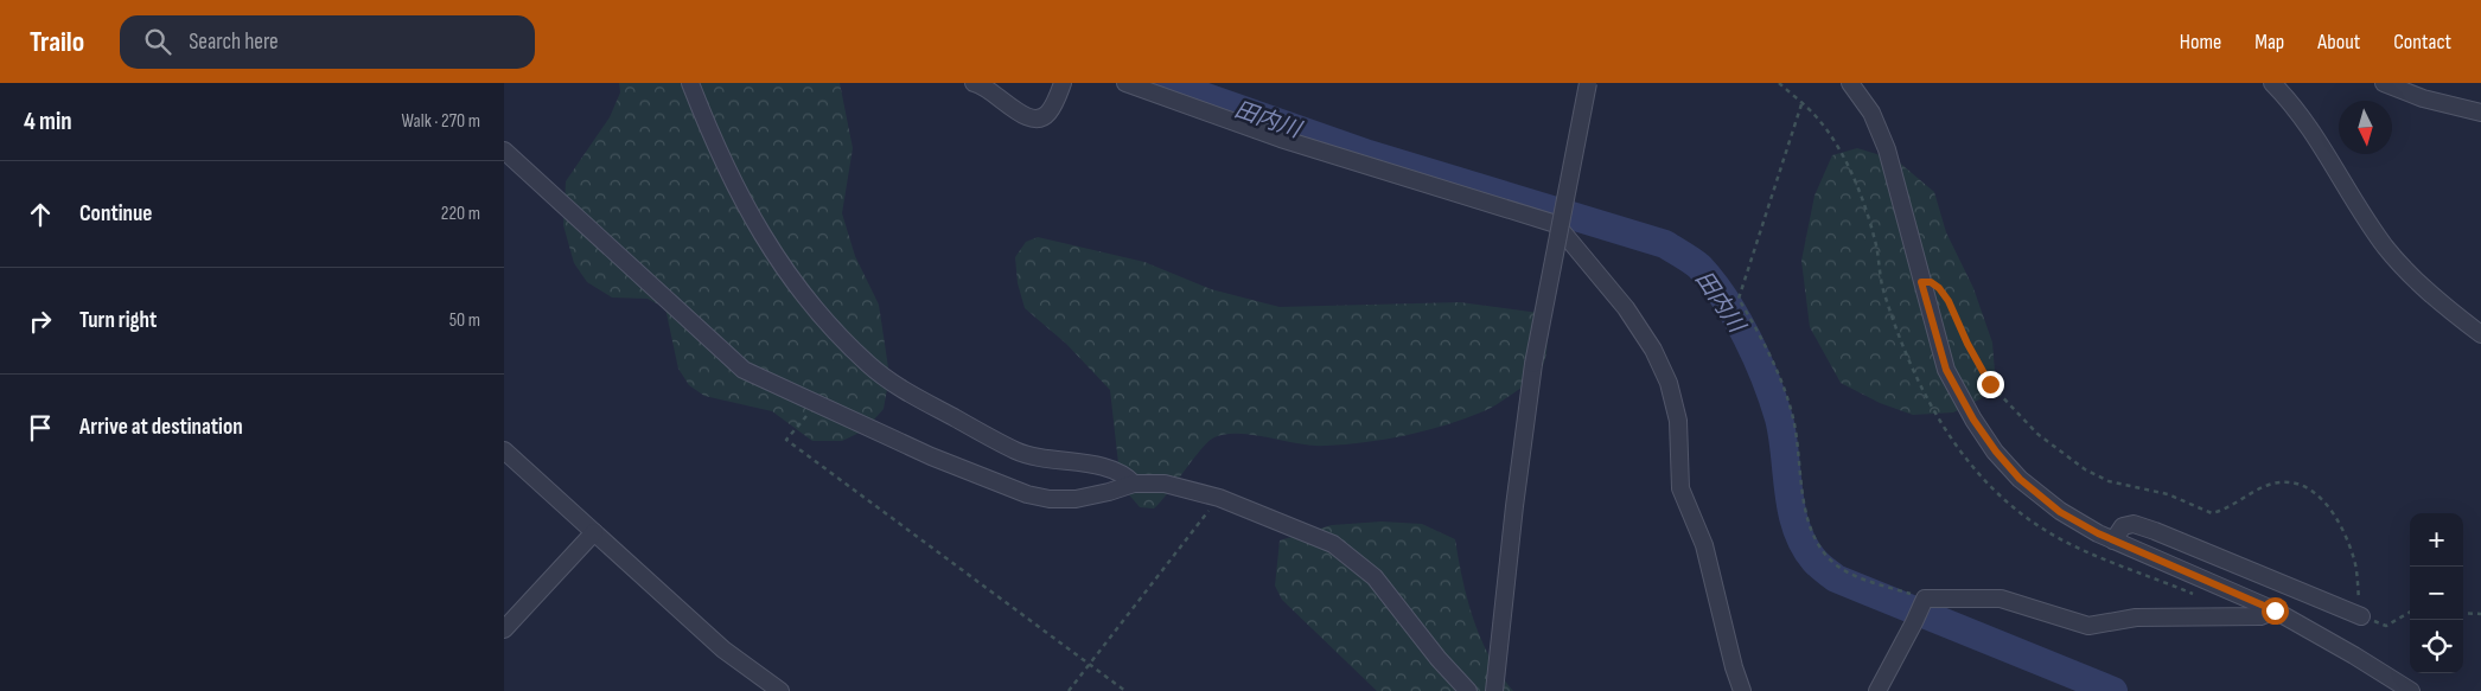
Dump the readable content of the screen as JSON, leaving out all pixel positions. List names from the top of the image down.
{
  "water": ["田内川"],
  "north": "bottom",
  "page": {
    "header": "Trailo",
    "search": "Search here",
    "nav": [
      "Home",
      "Map",
      "About",
      "Contact"
    ],
    "heading": ["4 min", "Walk · 270 m"],
    "list": [
      ["Continue", "220 m"],
      ["Turn right", "50 m"],
      "Arrive at destination"
    ],
    "map_buttons": ["+", "−"]
  }
}
